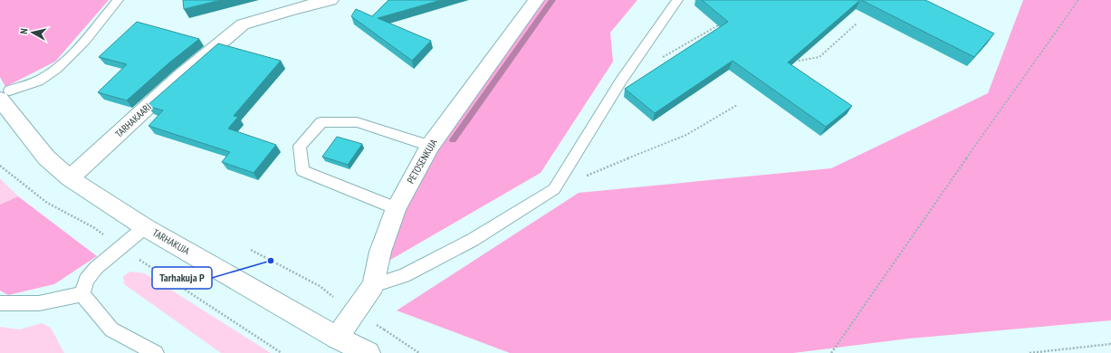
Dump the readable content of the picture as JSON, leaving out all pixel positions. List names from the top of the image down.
{
  "streets": {
    "street": ["TARHAKAARI", "PETOSENKUJA", "TARHAKUJA"]
  },
  "crossings": [
    ["TARHAKAARI", "TARHAKUJA"],
    ["PETOSENKUJA", "TARHAKUJA"]
  ],
  "places": ["Tarhakuja P"],
  "north": "left"
}
